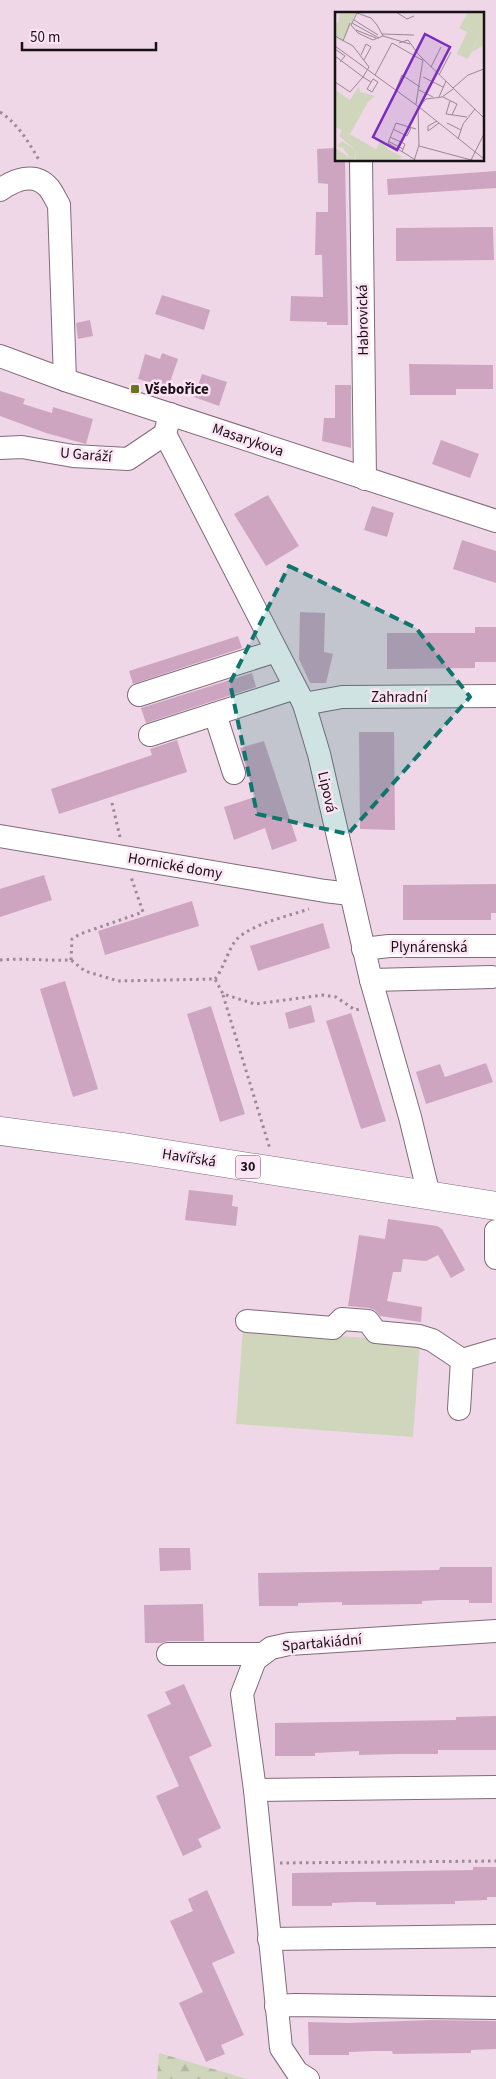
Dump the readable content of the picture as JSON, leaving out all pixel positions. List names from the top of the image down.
{
  "streets": {
    "main road": ["Havířská", "30"],
    "street": [
      "Habrovická",
      "Masarykova",
      "U Garáží",
      "Zahradní",
      "Lipová",
      "Hornické domy",
      "Plynárenská",
      "Spartakiádní"
    ]
  },
  "crossings": [
    ["Habrovická", "Masarykova"],
    ["Masarykova", "U Garáží"],
    ["Masarykova", "Lipová"],
    ["U Garáží", "Lipová"],
    ["Zahradní", "Lipová"],
    ["Lipová", "Hornické domy"],
    ["Lipová", "Plynárenská"],
    ["Lipová", "Havířská"]
  ],
  "places": {
    "transit": ["Všebořice"]
  },
  "scale_bar": "50 m"
}
